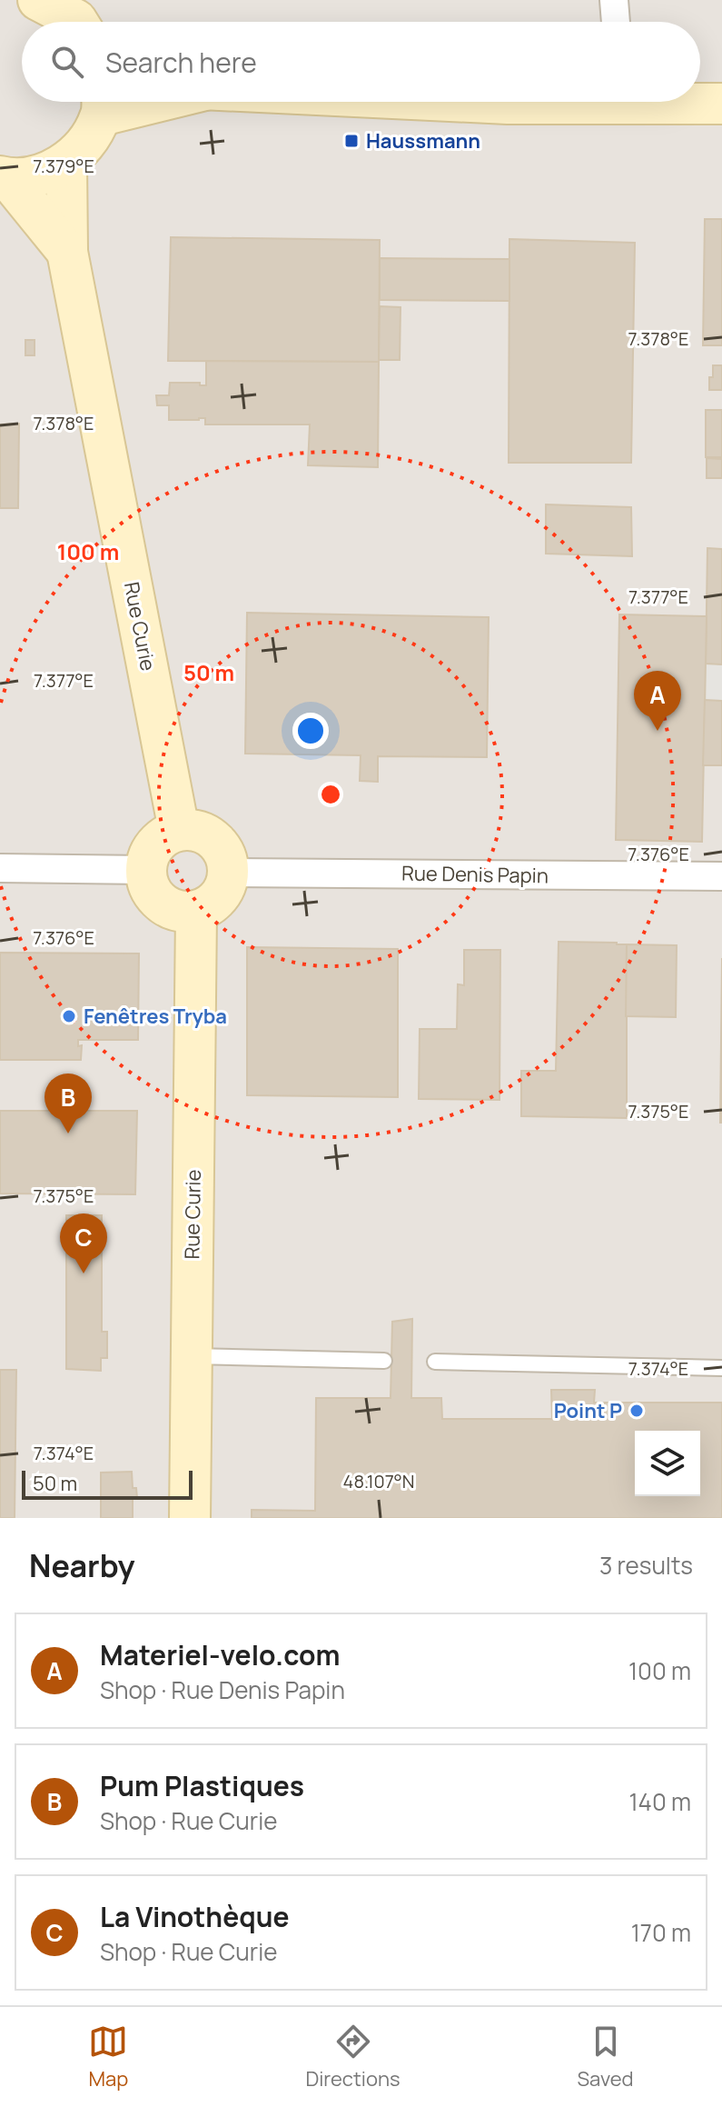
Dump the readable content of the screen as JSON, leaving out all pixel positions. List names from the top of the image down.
{
  "streets": {
    "main road": ["Rue Curie"],
    "street": ["Rue Denis Papin"]
  },
  "crossings": [
    ["Rue Curie", "Rue Denis Papin"]
  ],
  "places": {
    "transit": ["Haussmann"],
    "other": ["Fenêtres Tryba", "Point P"]
  },
  "scale_bar": "50 m",
  "page": {
    "search": "Search here",
    "pins": ["A", "B", "C"],
    "scale": "50 m",
    "heading": ["Nearby", "3 results"],
    "list": [
      {
        "mark": "A",
        "name": "Materiel-velo.com",
        "note": "Shop · Rue Denis Papin",
        "value": "100 m"
      },
      {
        "mark": "B",
        "name": "Pum Plastiques",
        "note": "Shop · Rue Curie",
        "value": "140 m"
      },
      {
        "mark": "C",
        "name": "La Vinothèque",
        "note": "Shop · Rue Curie",
        "value": "170 m"
      }
    ],
    "nav": ["Map", "Directions", "Saved"]
  },
  "coordinates": [
    "7.379°E",
    "7.378°E",
    "7.377°E",
    "7.376°E",
    "7.375°E",
    "7.374°E",
    "48.107°N"
  ],
  "rings": ["100 m", "50 m"]
}
